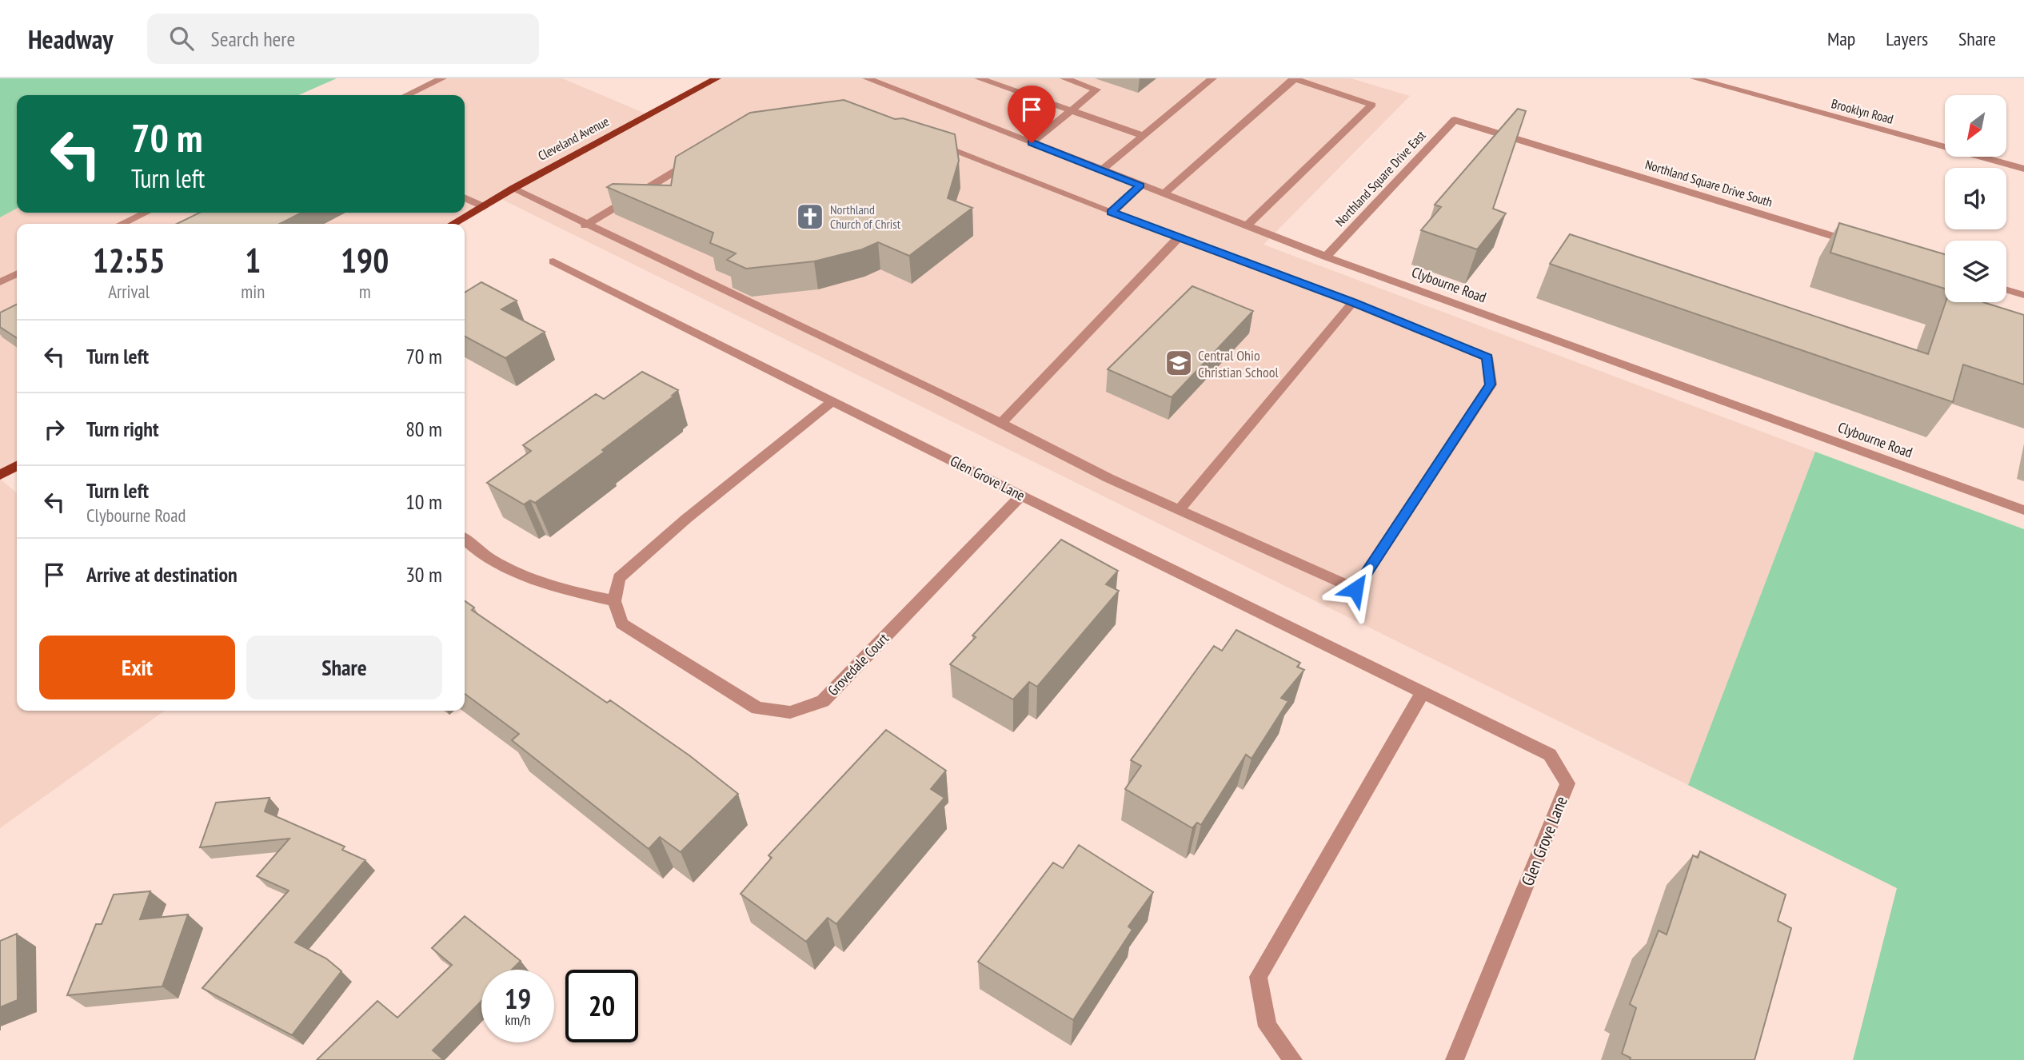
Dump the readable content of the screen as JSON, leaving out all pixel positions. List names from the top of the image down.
{
  "streets": {
    "main road": ["Cleveland Avenue"],
    "street": [
      "Brooklyn Road",
      "Northland Square Drive East",
      "Northland Square Drive South",
      "Clybourne Road",
      "Glen Grove Lane",
      "Grovedale Court"
    ]
  },
  "crossings": [
    ["Northland Square Drive East", "Northland Square Drive South"],
    ["Northland Square Drive East", "Clybourne Road"],
    ["Glen Grove Lane", "Grovedale Court"]
  ],
  "places": {
    "church": ["Northland Church of Christ"],
    "school or university": ["Central Ohio Christian School"]
  },
  "north": "bottom left",
  "page": {
    "header": "Headway",
    "search": "Search here",
    "nav": ["Map", "Layers", "Share"],
    "turn": ["70 m", "Turn left"],
    "eta": [
      "12:55",
      "Arrival",
      "1",
      "min",
      "190",
      "m"
    ],
    "list": [
      {
        "name": "Turn left",
        "value": "70 m"
      },
      {
        "name": "Turn right",
        "value": "80 m"
      },
      {
        "name": "Turn left",
        "note": "Clybourne Road",
        "value": "10 m"
      },
      {
        "name": "Arrive at destination",
        "value": "30 m"
      }
    ],
    "buttons": ["Exit", "Share"],
    "speed": "19 km/h",
    "limit": "20"
  }
}
